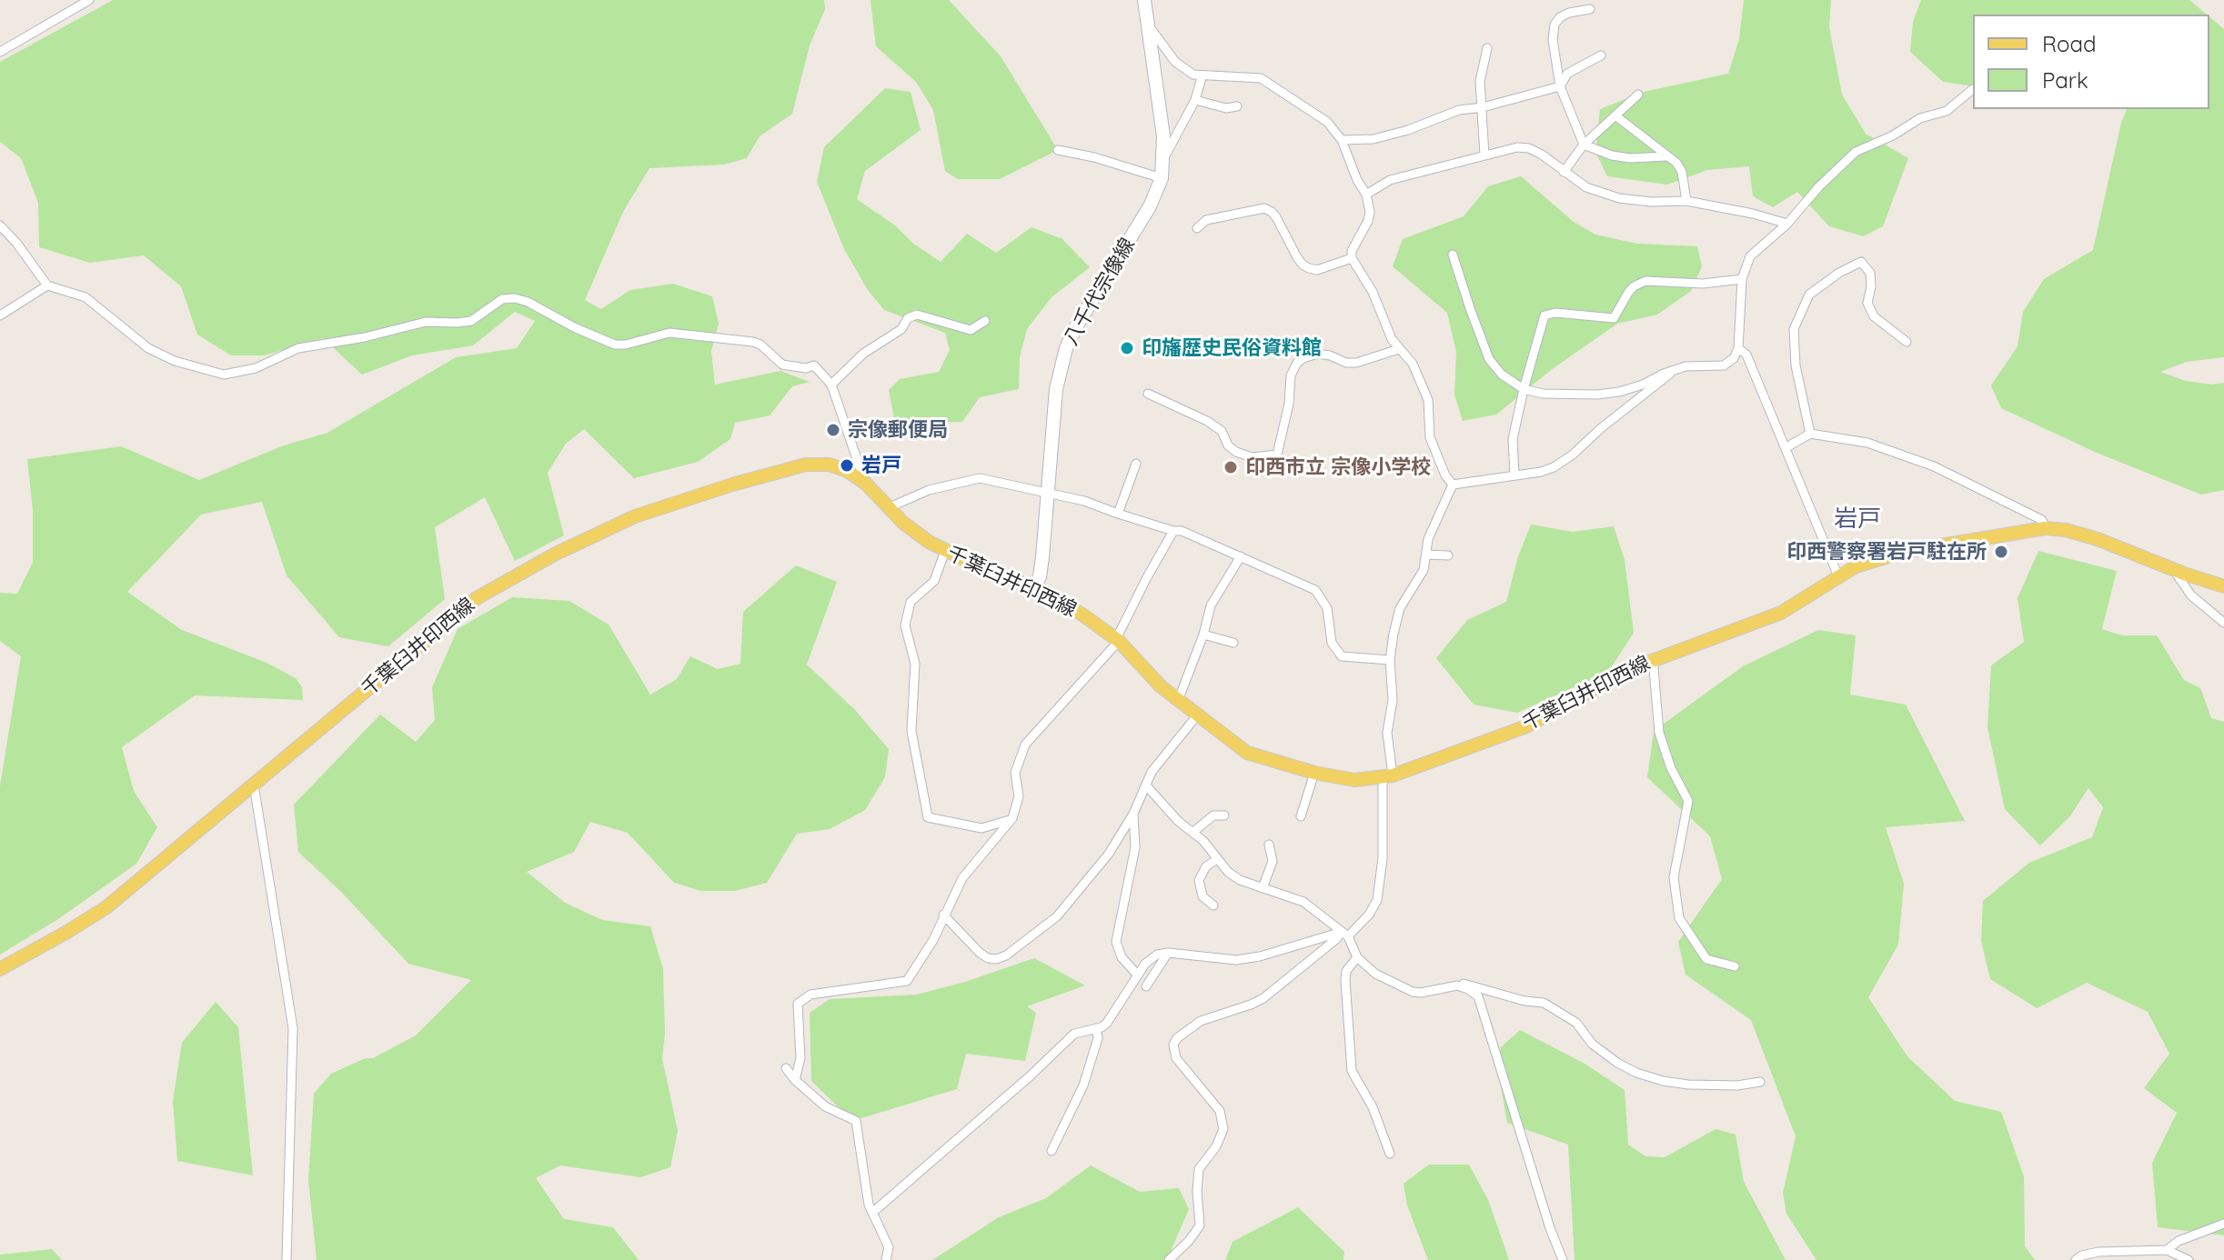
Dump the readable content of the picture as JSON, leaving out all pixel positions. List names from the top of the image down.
{
  "streets": {
    "main road": ["八千代宗像線", "千葉臼井印西線"]
  },
  "crossings": [
    ["八千代宗像線", "千葉臼井印西線"]
  ],
  "districts": ["岩戸"],
  "places": [
    "印旛歴史民俗資料館",
    "宗像郵便局",
    "岩戸",
    "印西市立 宗像小学校",
    "印西警察署岩戸駐在所"
  ],
  "legend": ["Road", "Park"]
}
